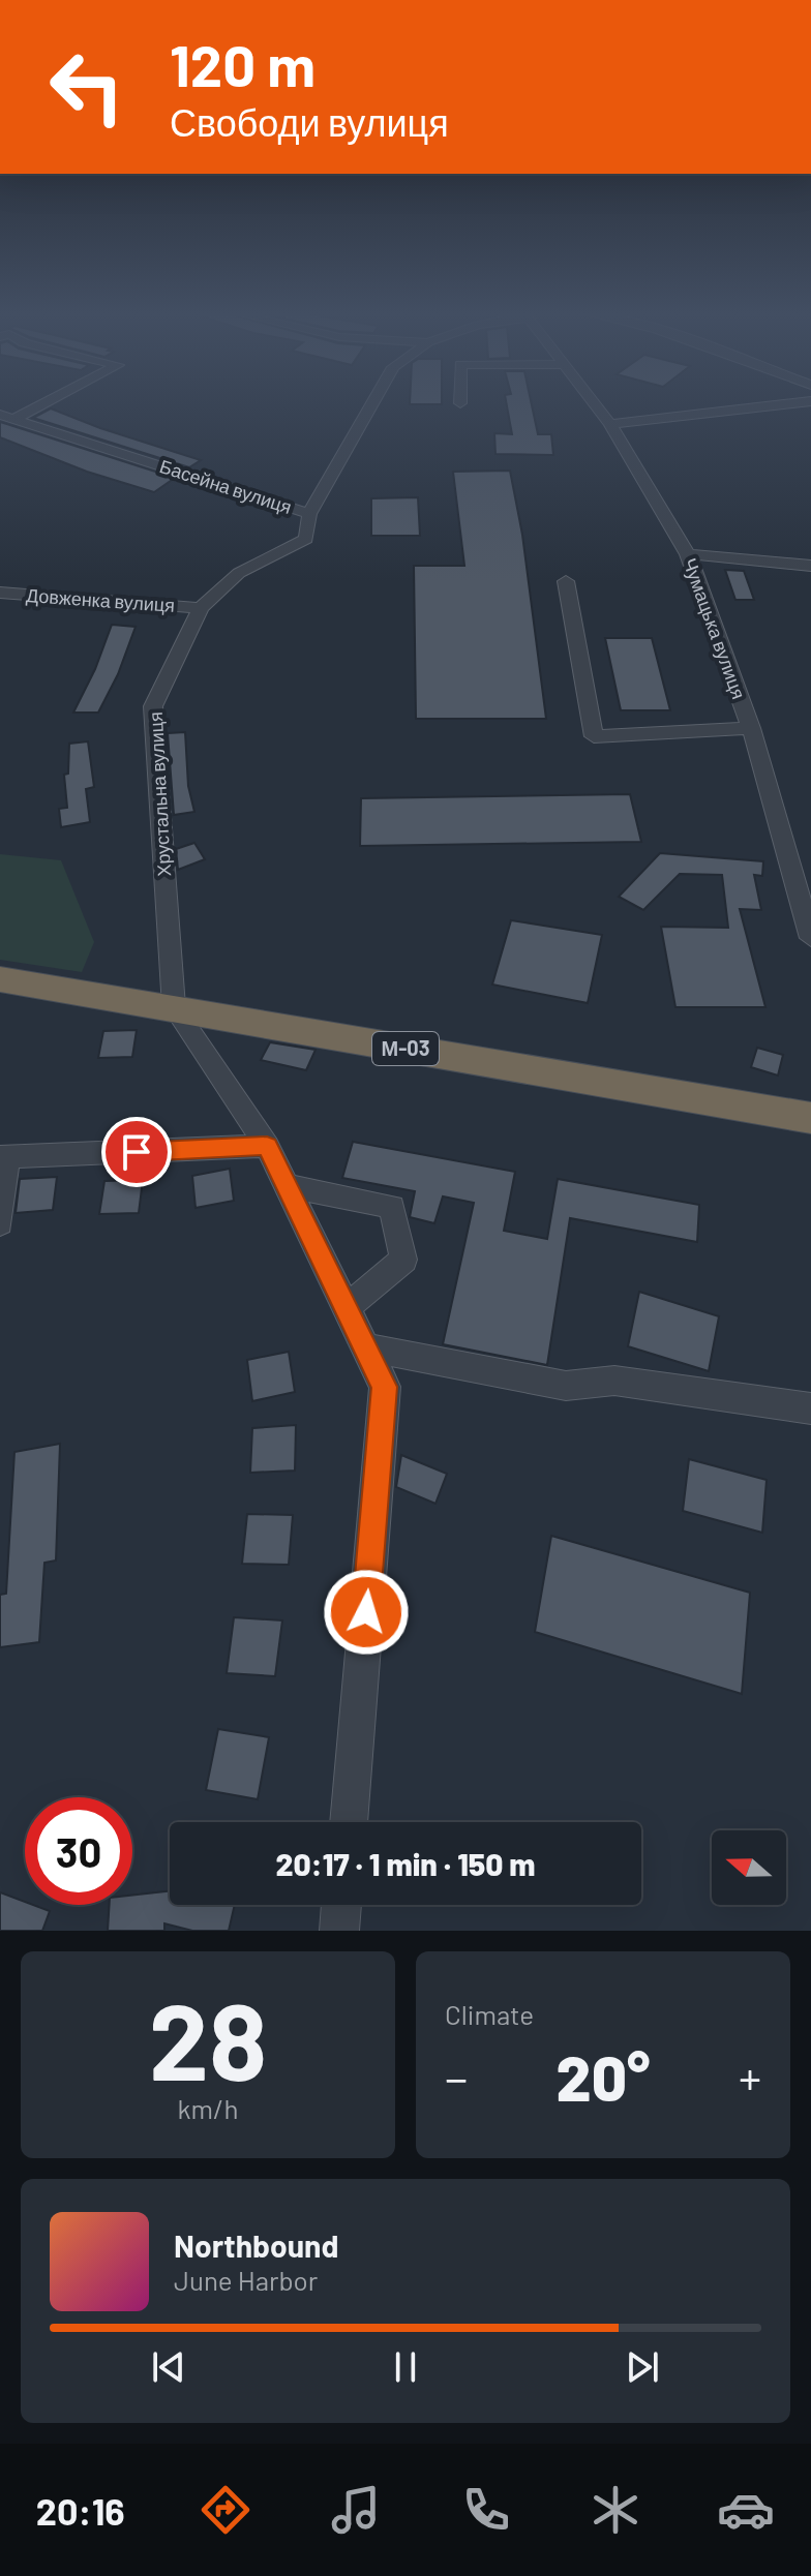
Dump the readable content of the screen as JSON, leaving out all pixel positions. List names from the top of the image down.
{
  "streets": {
    "highway": ["М-03"],
    "street": [
      "Басейна вулиця",
      "Довженка вулиця",
      "Чумацька вулиця",
      "Хрустальна вулиця"
    ]
  },
  "crossings": [
    ["Басейна вулиця", "Хрустальна вулиця"],
    ["Довженка вулиця", "Хрустальна вулиця"],
    ["Хрустальна вулиця", "М-03"]
  ],
  "north": "left",
  "page": {
    "turn": ["120 m", "Свободи вулиця"],
    "limit": "30",
    "trip": "20:17 · 1 min · 150 m",
    "tile": [
      ["28", "km/h"],
      "Climate"
    ],
    "heat": ["−", "20°", "+"],
    "song": ["Northbound", "June Harbor"],
    "tabs": "20:16"
  }
}
